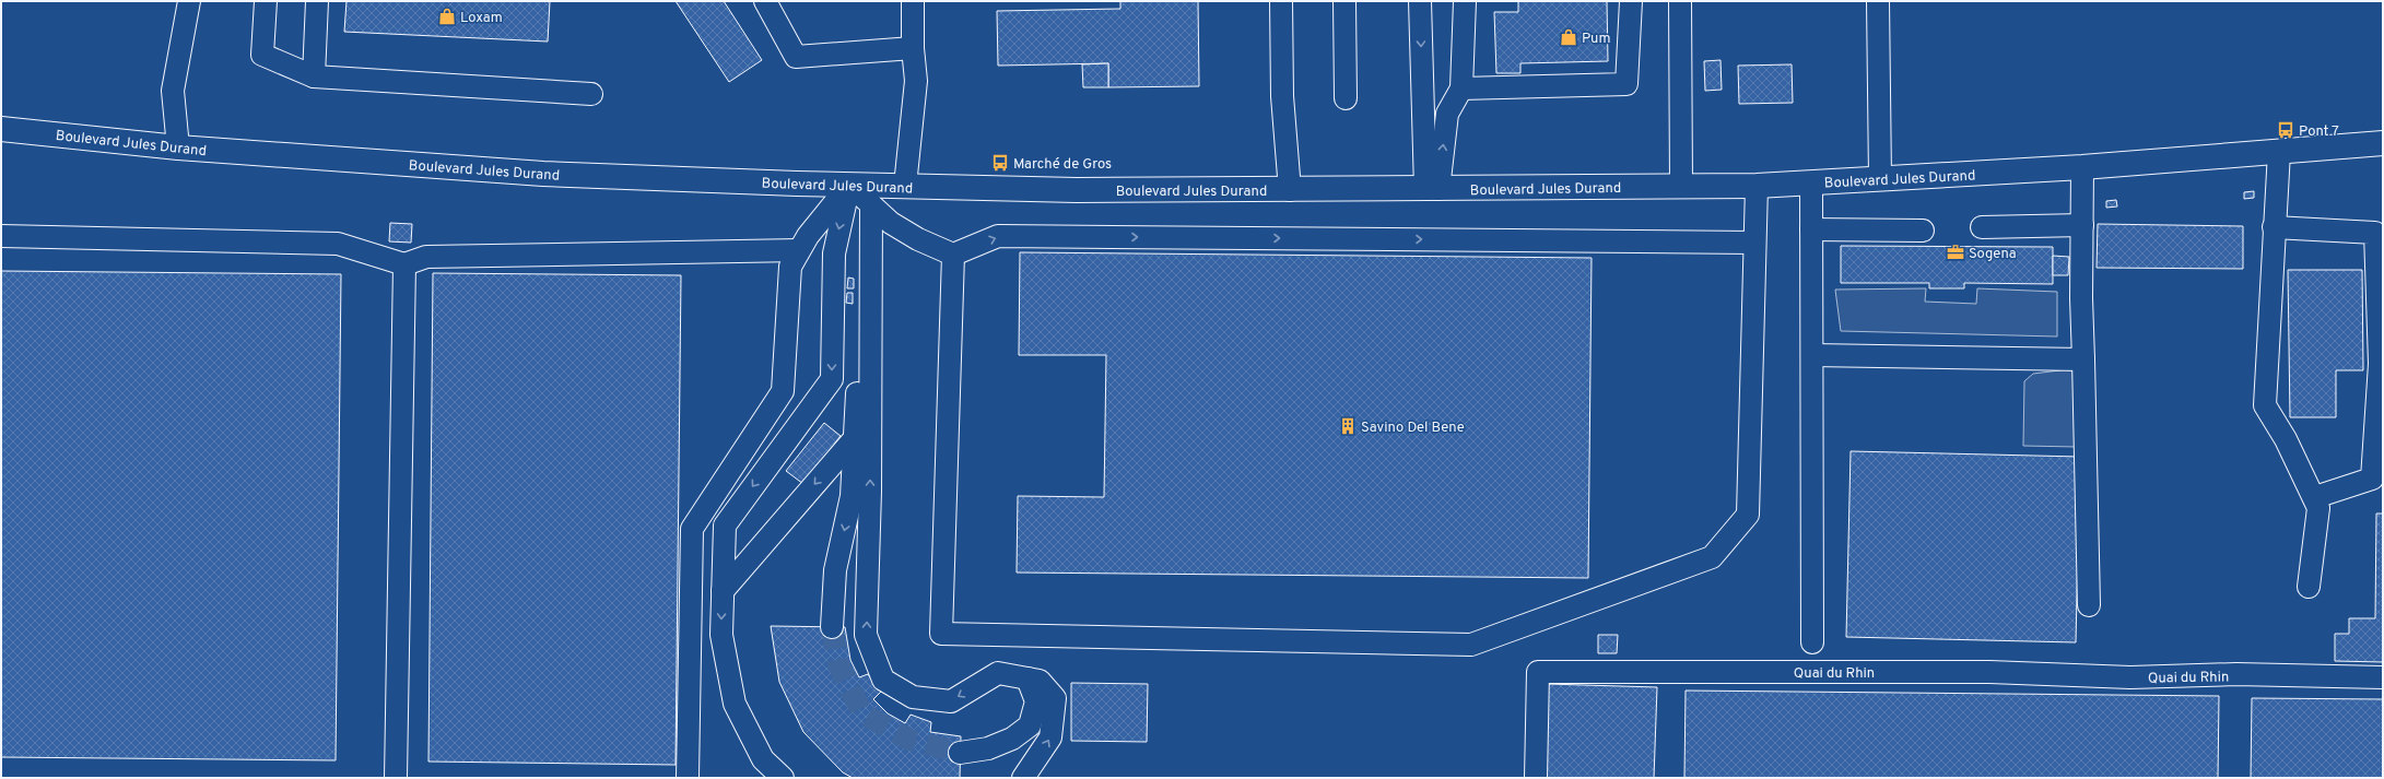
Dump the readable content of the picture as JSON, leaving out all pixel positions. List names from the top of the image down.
{
  "streets": {
    "main road": ["Boulevard Jules Durand"],
    "street": ["Quai du Rhin"]
  },
  "places": {
    "shop": ["Loxam", "Pum"],
    "bus stop": ["Pont 7", "Marché de Gros"],
    "office": ["Sogena"],
    "building": ["Savino Del Bene"]
  }
}
